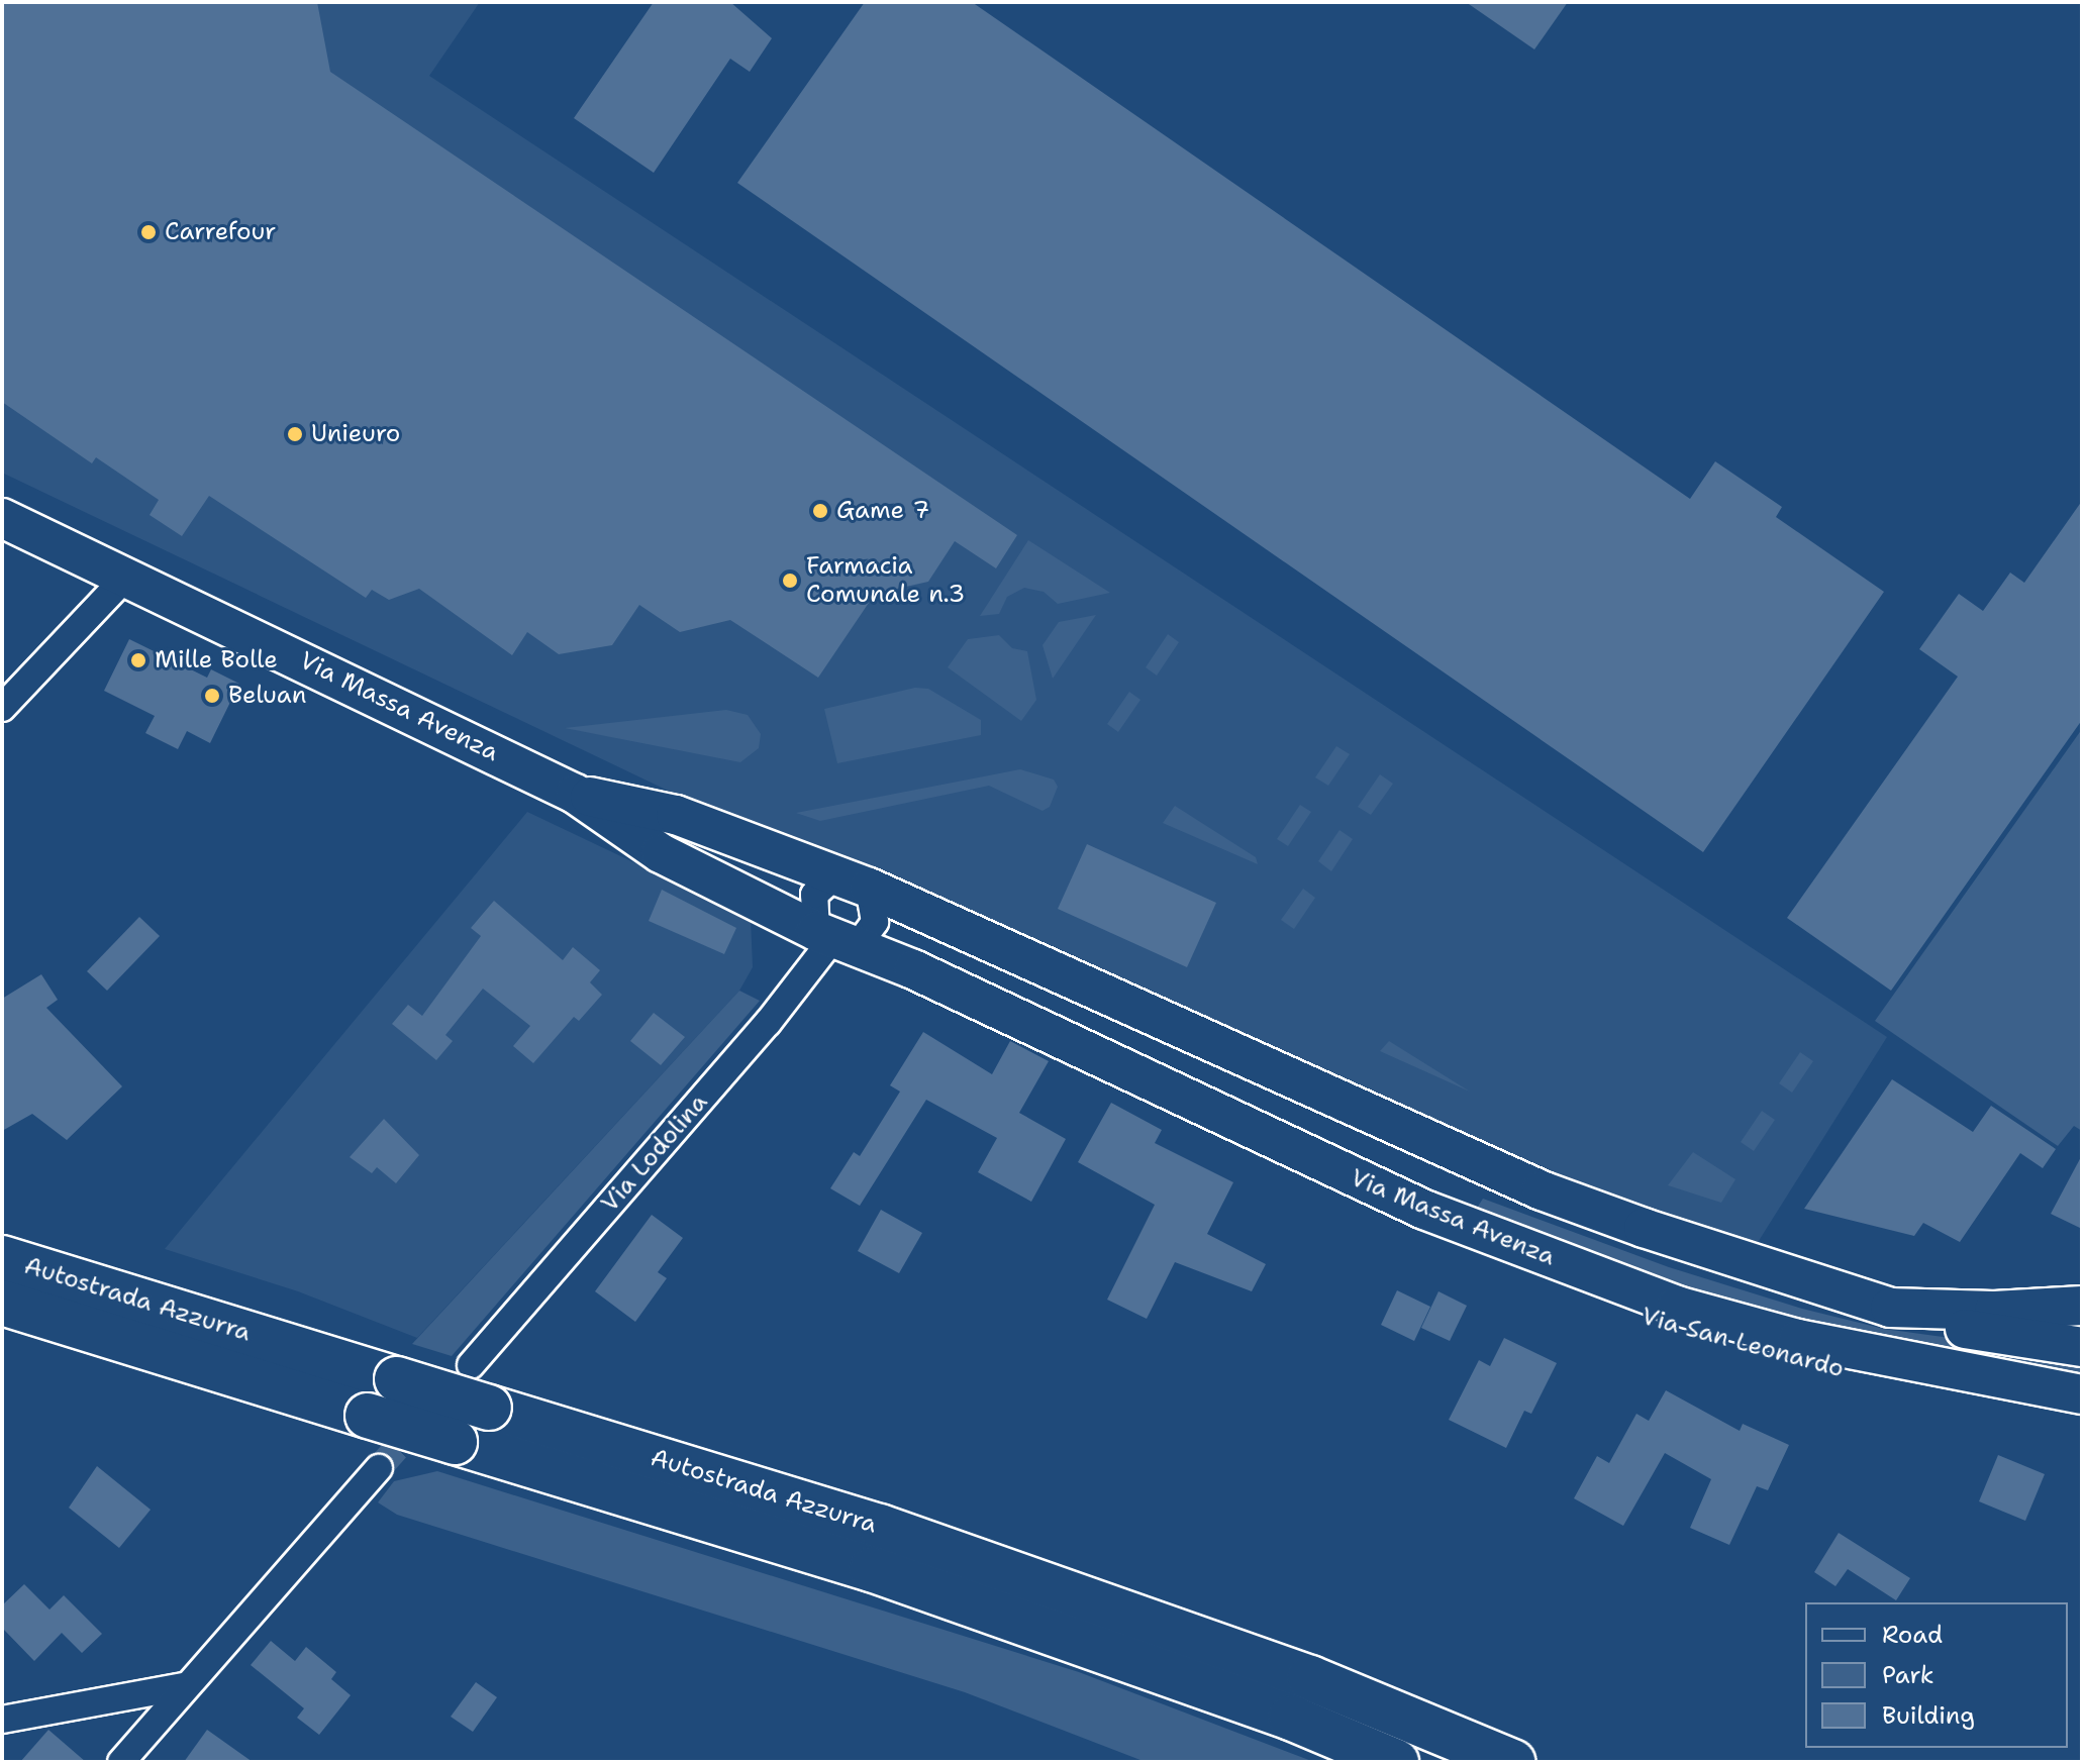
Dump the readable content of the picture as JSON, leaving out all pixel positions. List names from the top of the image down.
{
  "streets": {
    "highway": ["Autostrada Azzurra"],
    "main road": ["Via Massa Avenza", "Via San Leonardo"],
    "street": ["Via Lodolina"]
  },
  "crossings": [
    ["Via Massa Avenza", "Via Lodolina"],
    ["Via Massa Avenza", "Via San Leonardo"]
  ],
  "places": [
    "Carrefour",
    "Unieuro",
    "Game 7",
    "Farmacia Comunale n.3",
    "Mille Bolle",
    "Beluan"
  ],
  "legend": ["Road", "Park", "Building"]
}
